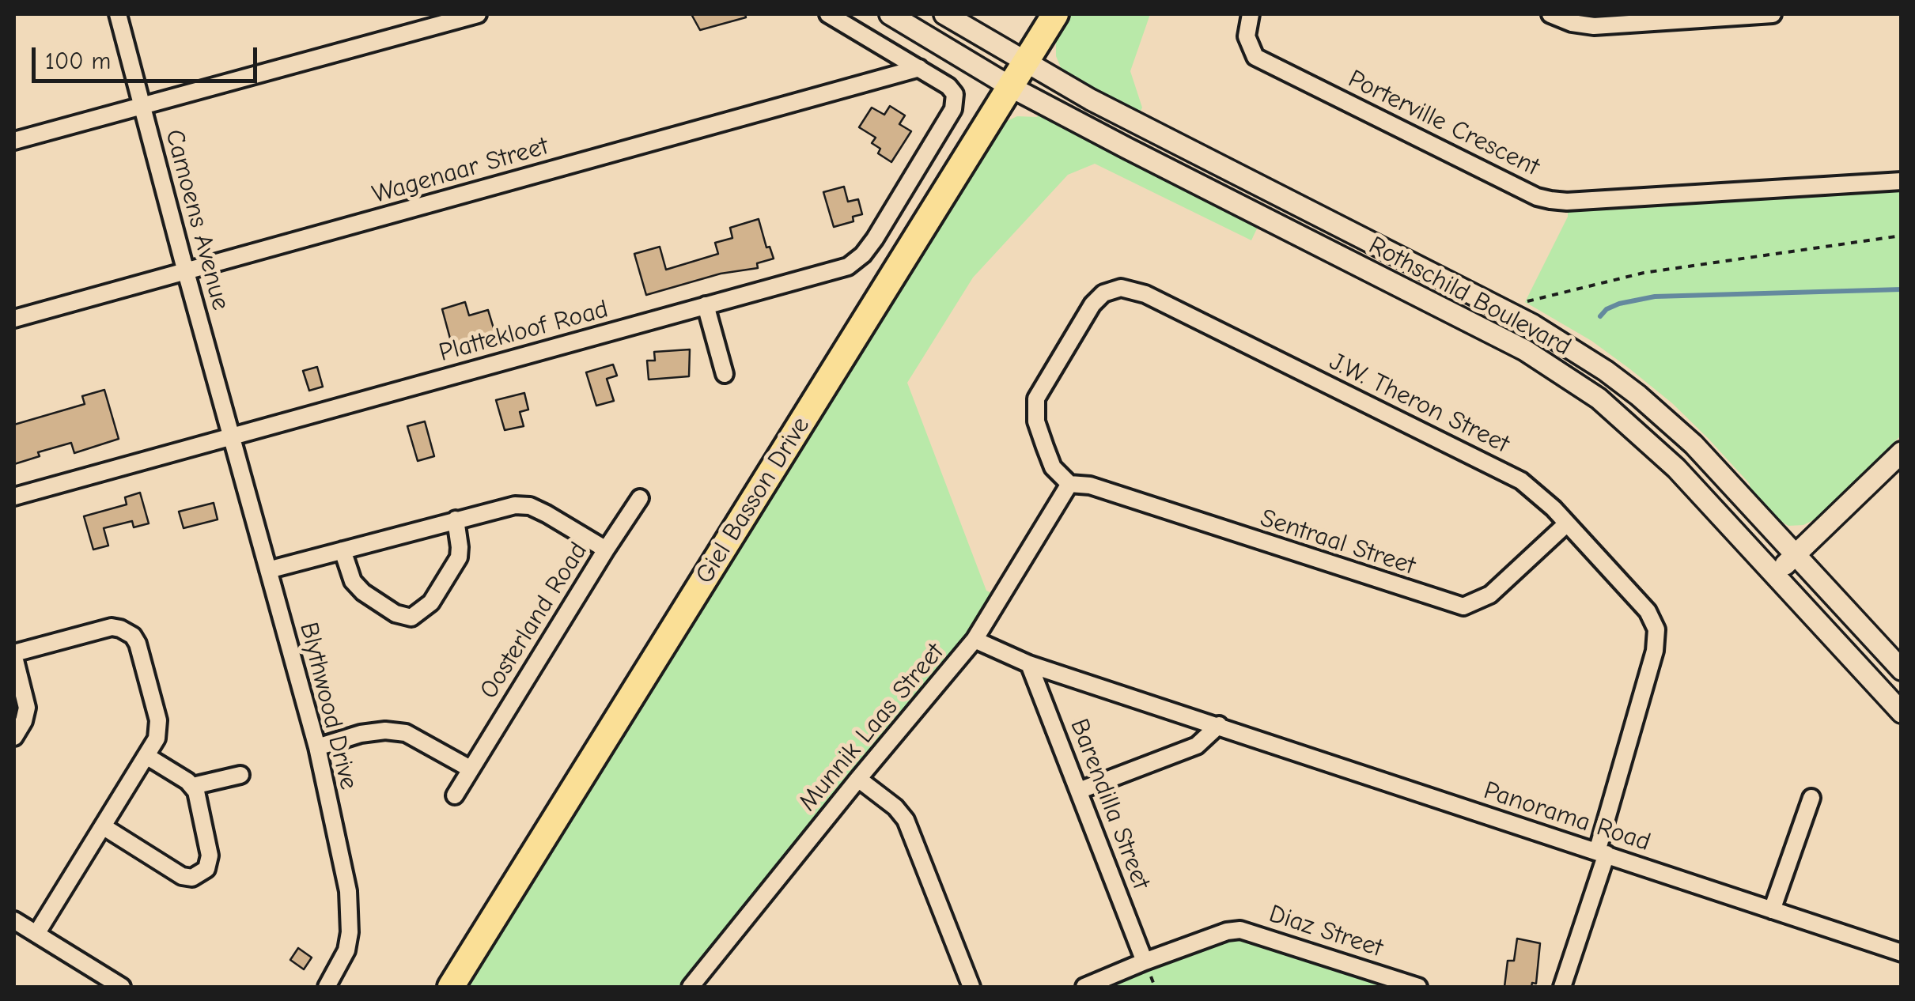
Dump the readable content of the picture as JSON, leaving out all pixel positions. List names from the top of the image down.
{
  "streets": {
    "main road": ["Giel Basson Drive"],
    "street": [
      "Porterville Crescent",
      "Wagenaar Street",
      "Camoens Avenue",
      "Rothschild Boulevard",
      "Plattekloof Road",
      "J.W. Theron Street",
      "Sentraal Street",
      "Oosterland Road",
      "Blythwood Drive",
      "Munnik Laas Street",
      "Barendilla Street",
      "Panorama Road",
      "Diaz Street"
    ]
  },
  "crossings": [
    ["Wagenaar Street", "Camoens Avenue"],
    ["Wagenaar Street", "Plattekloof Road"],
    ["Camoens Avenue", "Plattekloof Road"],
    ["Camoens Avenue", "Blythwood Drive"],
    ["Rothschild Boulevard", "Giel Basson Drive"],
    ["Plattekloof Road", "Blythwood Drive"],
    ["J.W. Theron Street", "Sentraal Street"],
    ["J.W. Theron Street", "Munnik Laas Street"],
    ["J.W. Theron Street", "Panorama Road"],
    ["Sentraal Street", "Munnik Laas Street"],
    ["Munnik Laas Street", "Panorama Road"],
    ["Barendilla Street", "Panorama Road"],
    ["Barendilla Street", "Diaz Street"]
  ],
  "scale_bar": "100 m"
}
